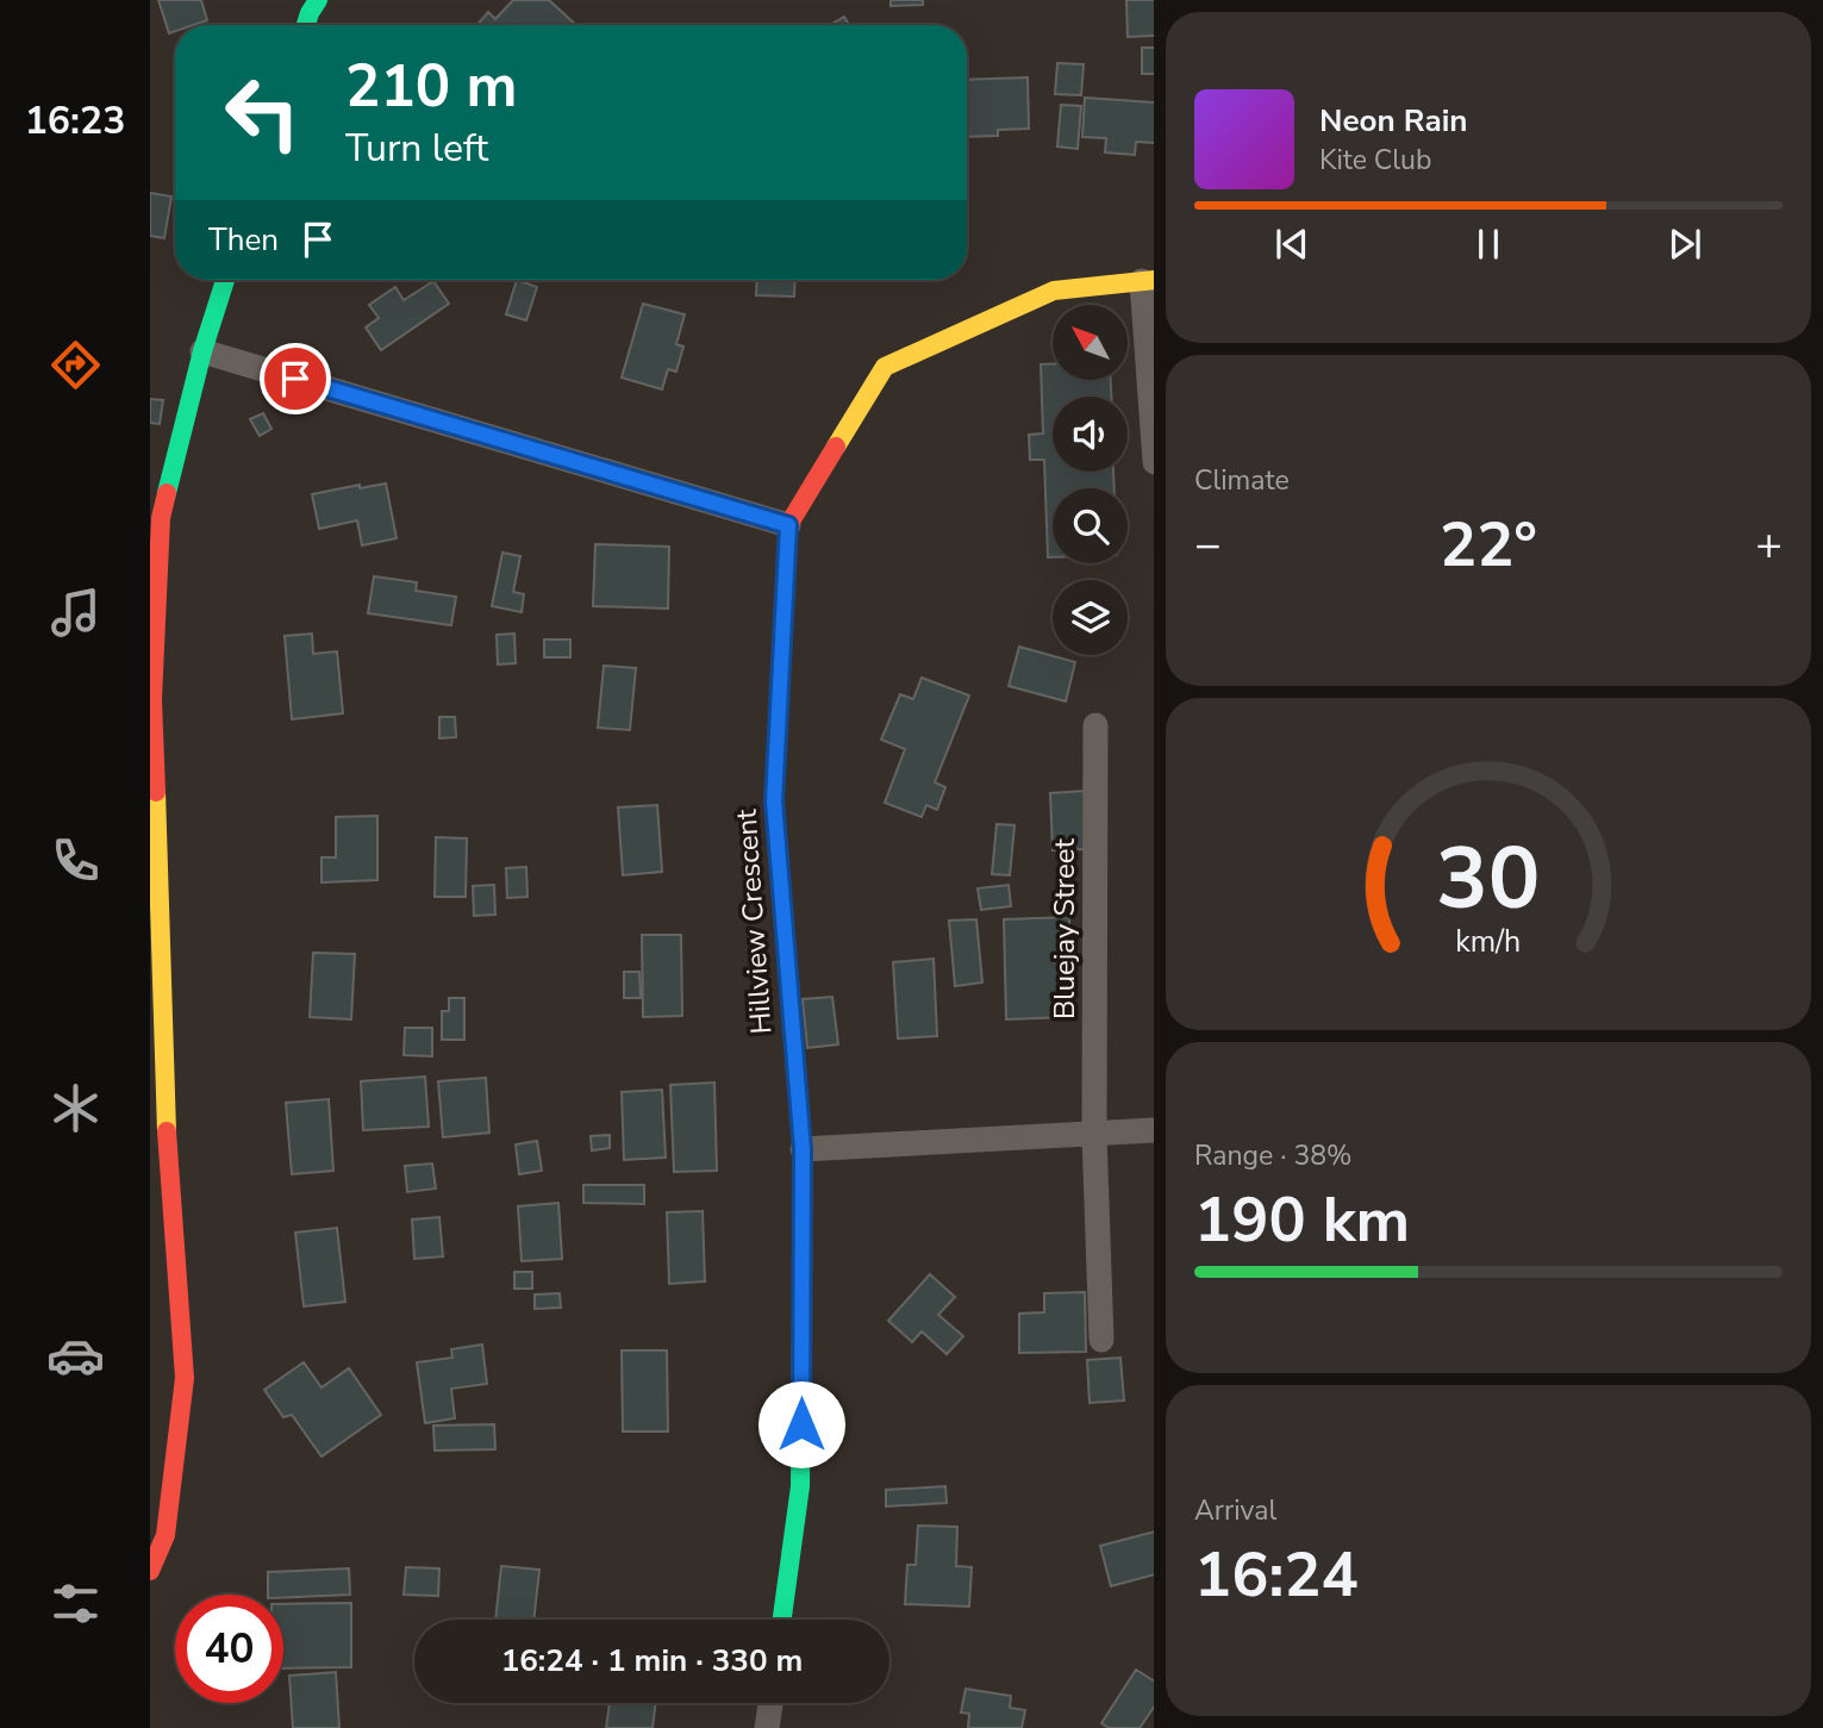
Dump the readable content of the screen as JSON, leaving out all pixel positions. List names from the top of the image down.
{
  "streets": {
    "street": ["Hillview Crescent", "Bluejay Street"]
  },
  "north": "top left",
  "page": {
    "tabs": "16:23",
    "turn": ["210 m", "Turn left"],
    "song": ["Neon Rain", "Kite Club"],
    "then": "Then",
    "tile": [
      "Climate",
      ["Range · 38%", "190 km"],
      ["Arrival", "16:24"]
    ],
    "heat": ["−", "22°", "+"],
    "limit": "40",
    "trip": "16:24 · 1 min · 330 m",
    "gauge": ["30", "km/h"]
  }
}
